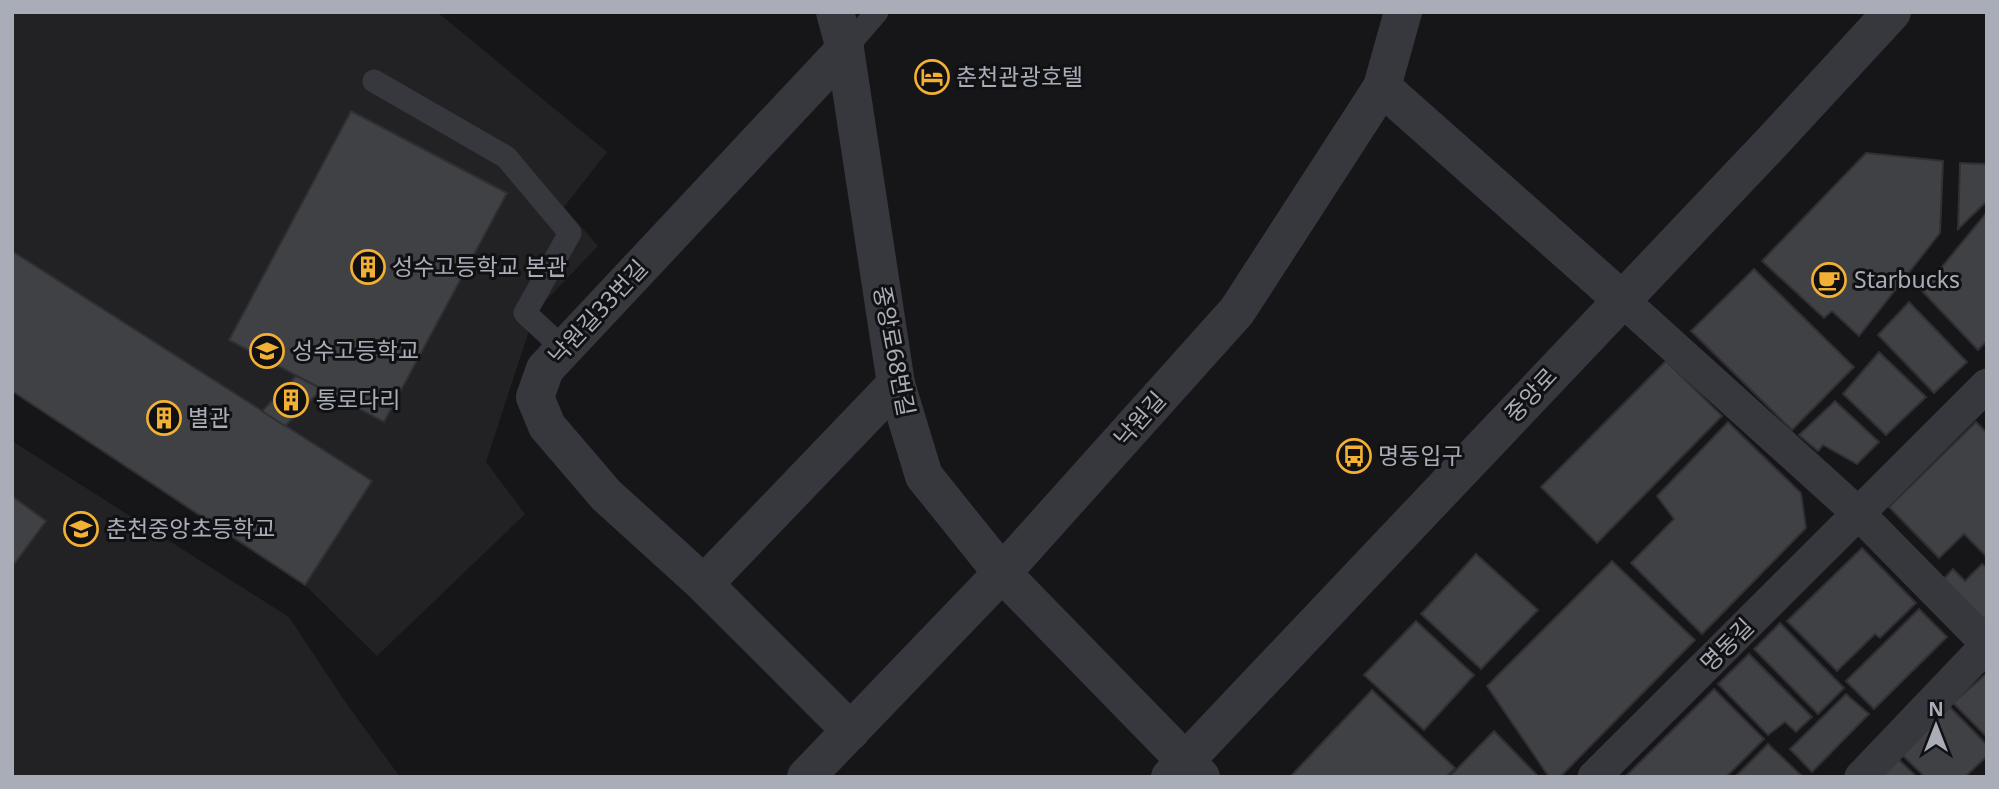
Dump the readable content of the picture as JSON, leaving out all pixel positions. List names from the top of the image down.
{
  "streets": {
    "street": [
      "낙원길33번길",
      "중앙로68번길",
      "중앙로",
      "낙원길",
      "명동길"
    ]
  },
  "crossings": [
    ["낙원길33번길", "중앙로68번길"],
    ["낙원길33번길", "낙원길"],
    ["중앙로68번길", "중앙로"],
    ["중앙로68번길", "낙원길"]
  ],
  "places": {
    "hotel": ["춘천관광호텔"],
    "building": ["성수고등학교 본관", "통로다리", "별관"],
    "cafe": ["Starbucks"],
    "school or university": ["성수고등학교", "춘천중앙초등학교"],
    "bus stop": ["명동입구"]
  },
  "north": "top"
}
